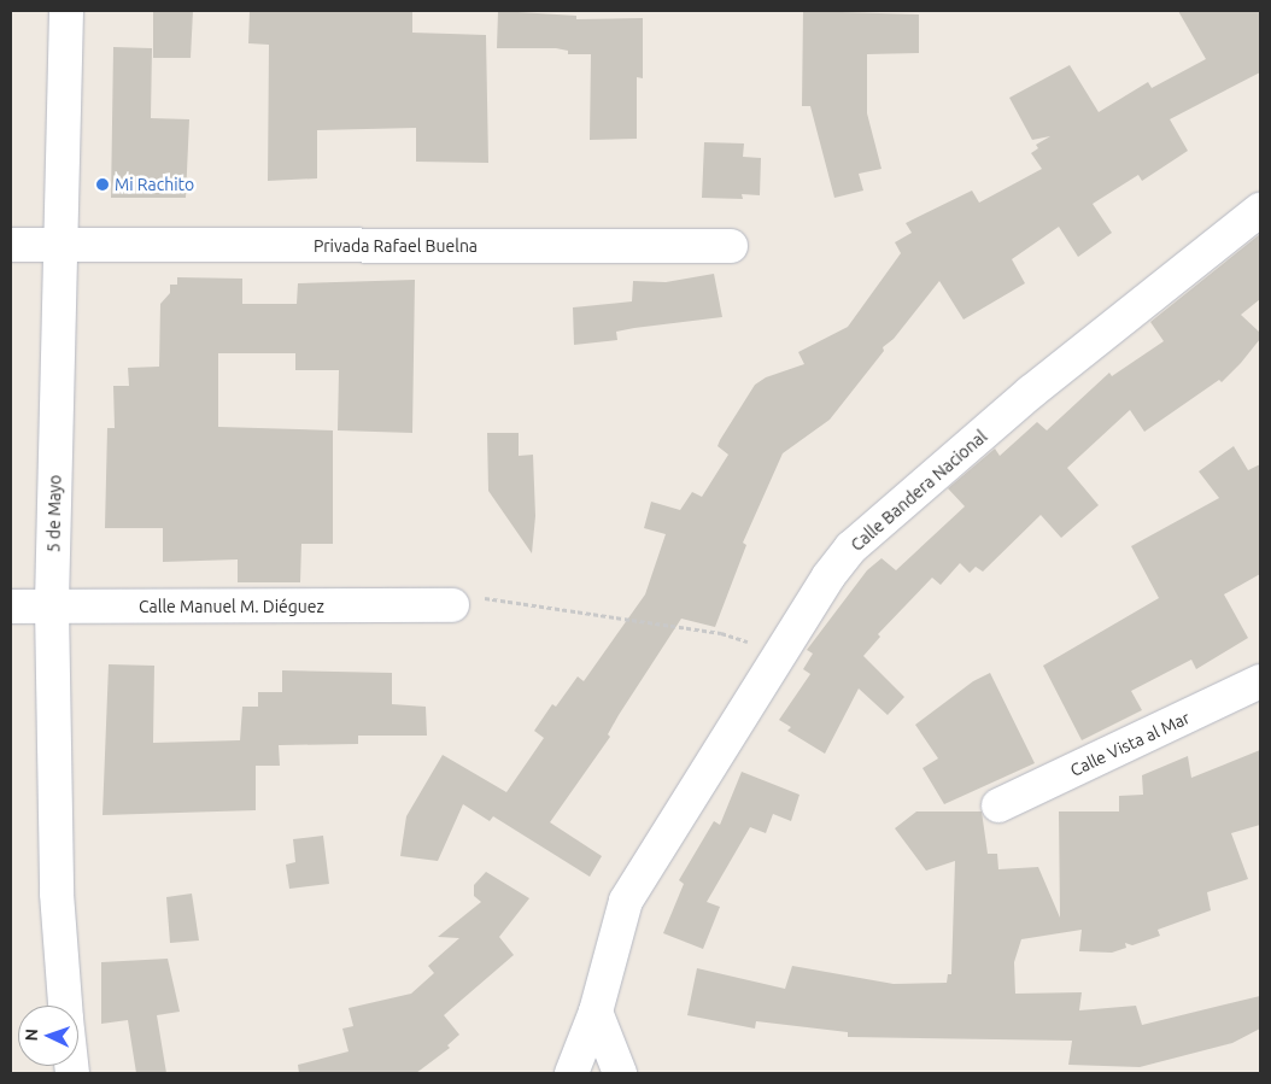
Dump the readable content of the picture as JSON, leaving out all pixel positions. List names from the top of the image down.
{
  "streets": {
    "street": [
      "Privada Rafael Buelna",
      "Calle Bandera Nacional",
      "5 de Mayo",
      "Calle Manuel M. Diéguez",
      "Calle Vista al Mar"
    ]
  },
  "crossings": [
    ["Privada Rafael Buelna", "5 de Mayo"],
    ["5 de Mayo", "Calle Manuel M. Diéguez"]
  ],
  "places": ["Mi Rachito"],
  "north": "left"
}
